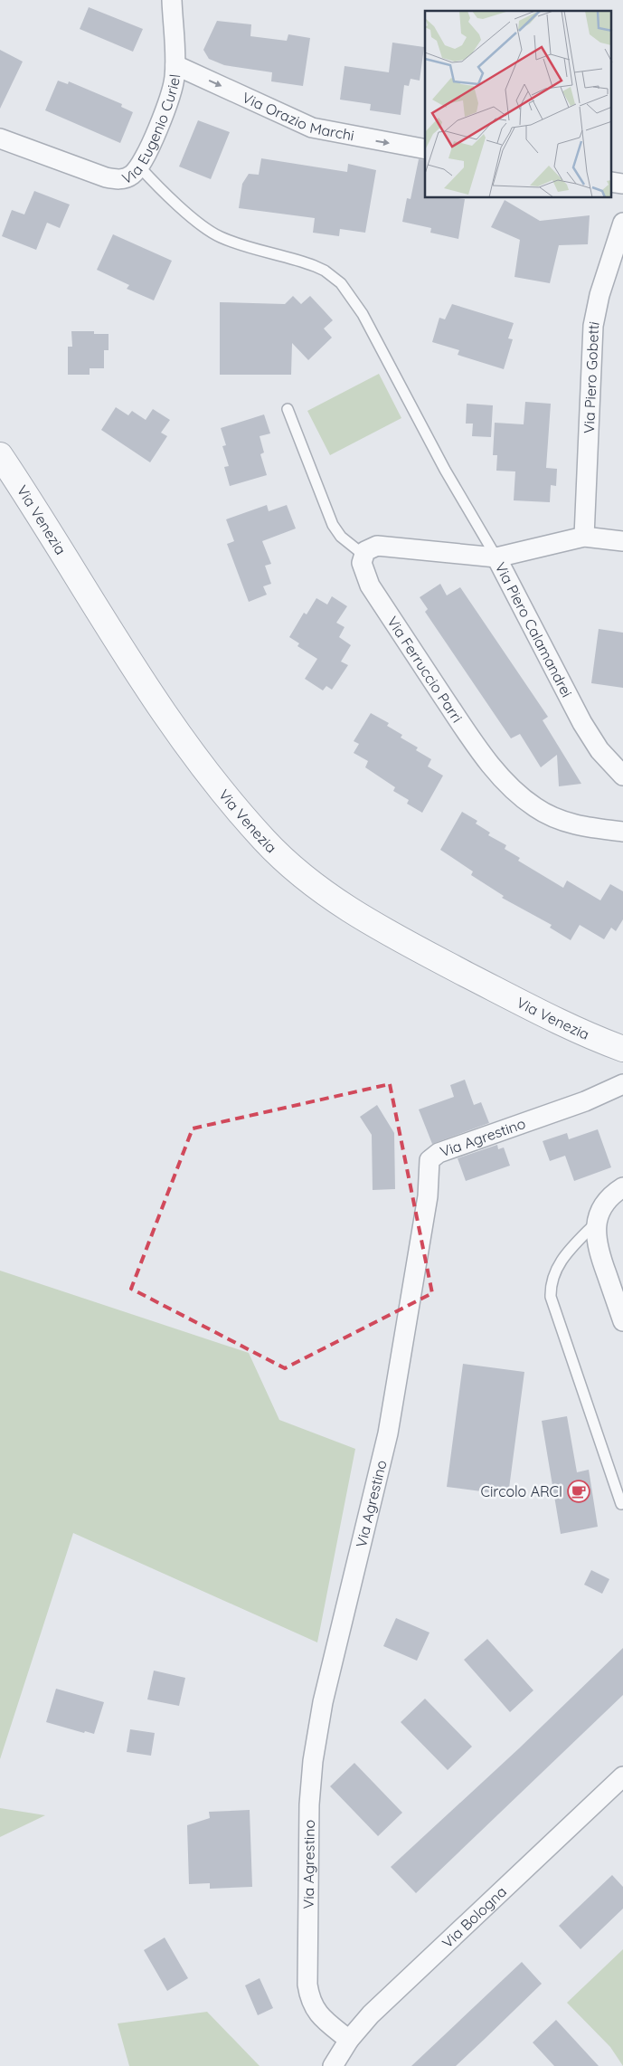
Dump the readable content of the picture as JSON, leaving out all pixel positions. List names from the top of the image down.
{
  "streets": {
    "street": [
      "Via Orazio Marchi",
      "Via Eugenio Curiel",
      "Via Piero Gobetti",
      "Via Venezia",
      "Via Piero Calamandrei",
      "Via Ferruccio Parri",
      "Via Agrestino",
      "Via Bologna"
    ]
  },
  "crossings": [
    ["Via Orazio Marchi", "Via Eugenio Curiel"],
    ["Via Piero Gobetti", "Via Piero Calamandrei"],
    ["Via Agrestino", "Via Bologna"]
  ],
  "one_way": ["Via Orazio Marchi"],
  "places": {
    "cafe": ["Circolo ARCI"]
  }
}
